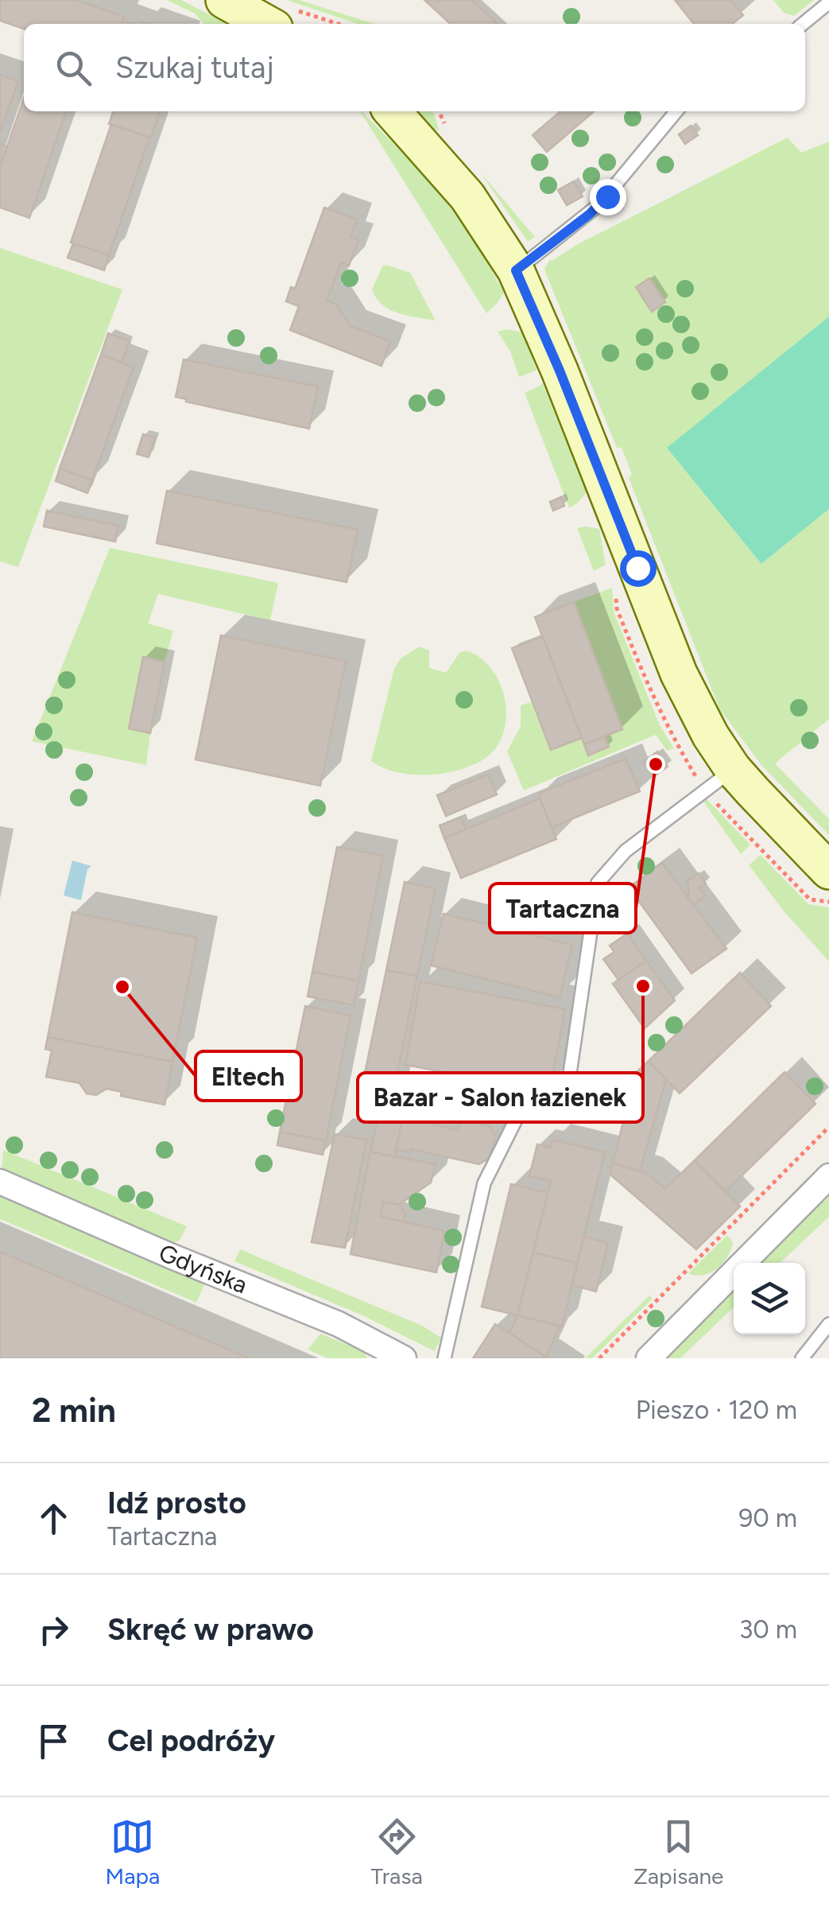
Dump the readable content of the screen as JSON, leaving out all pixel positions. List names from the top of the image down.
{
  "streets": {
    "street": ["Gdyńska"]
  },
  "places": ["Tartaczna", "Bazar - Salon łazienek", "Eltech"],
  "page": {
    "search": "Szukaj tutaj",
    "heading": ["2 min", "Pieszo · 120 m"],
    "list": [
      ["Idź prosto", "Tartaczna", "90 m"],
      ["Skręć w prawo", "30 m"],
      "Cel podróży"
    ],
    "nav": ["Mapa", "Trasa", "Zapisane"]
  }
}
